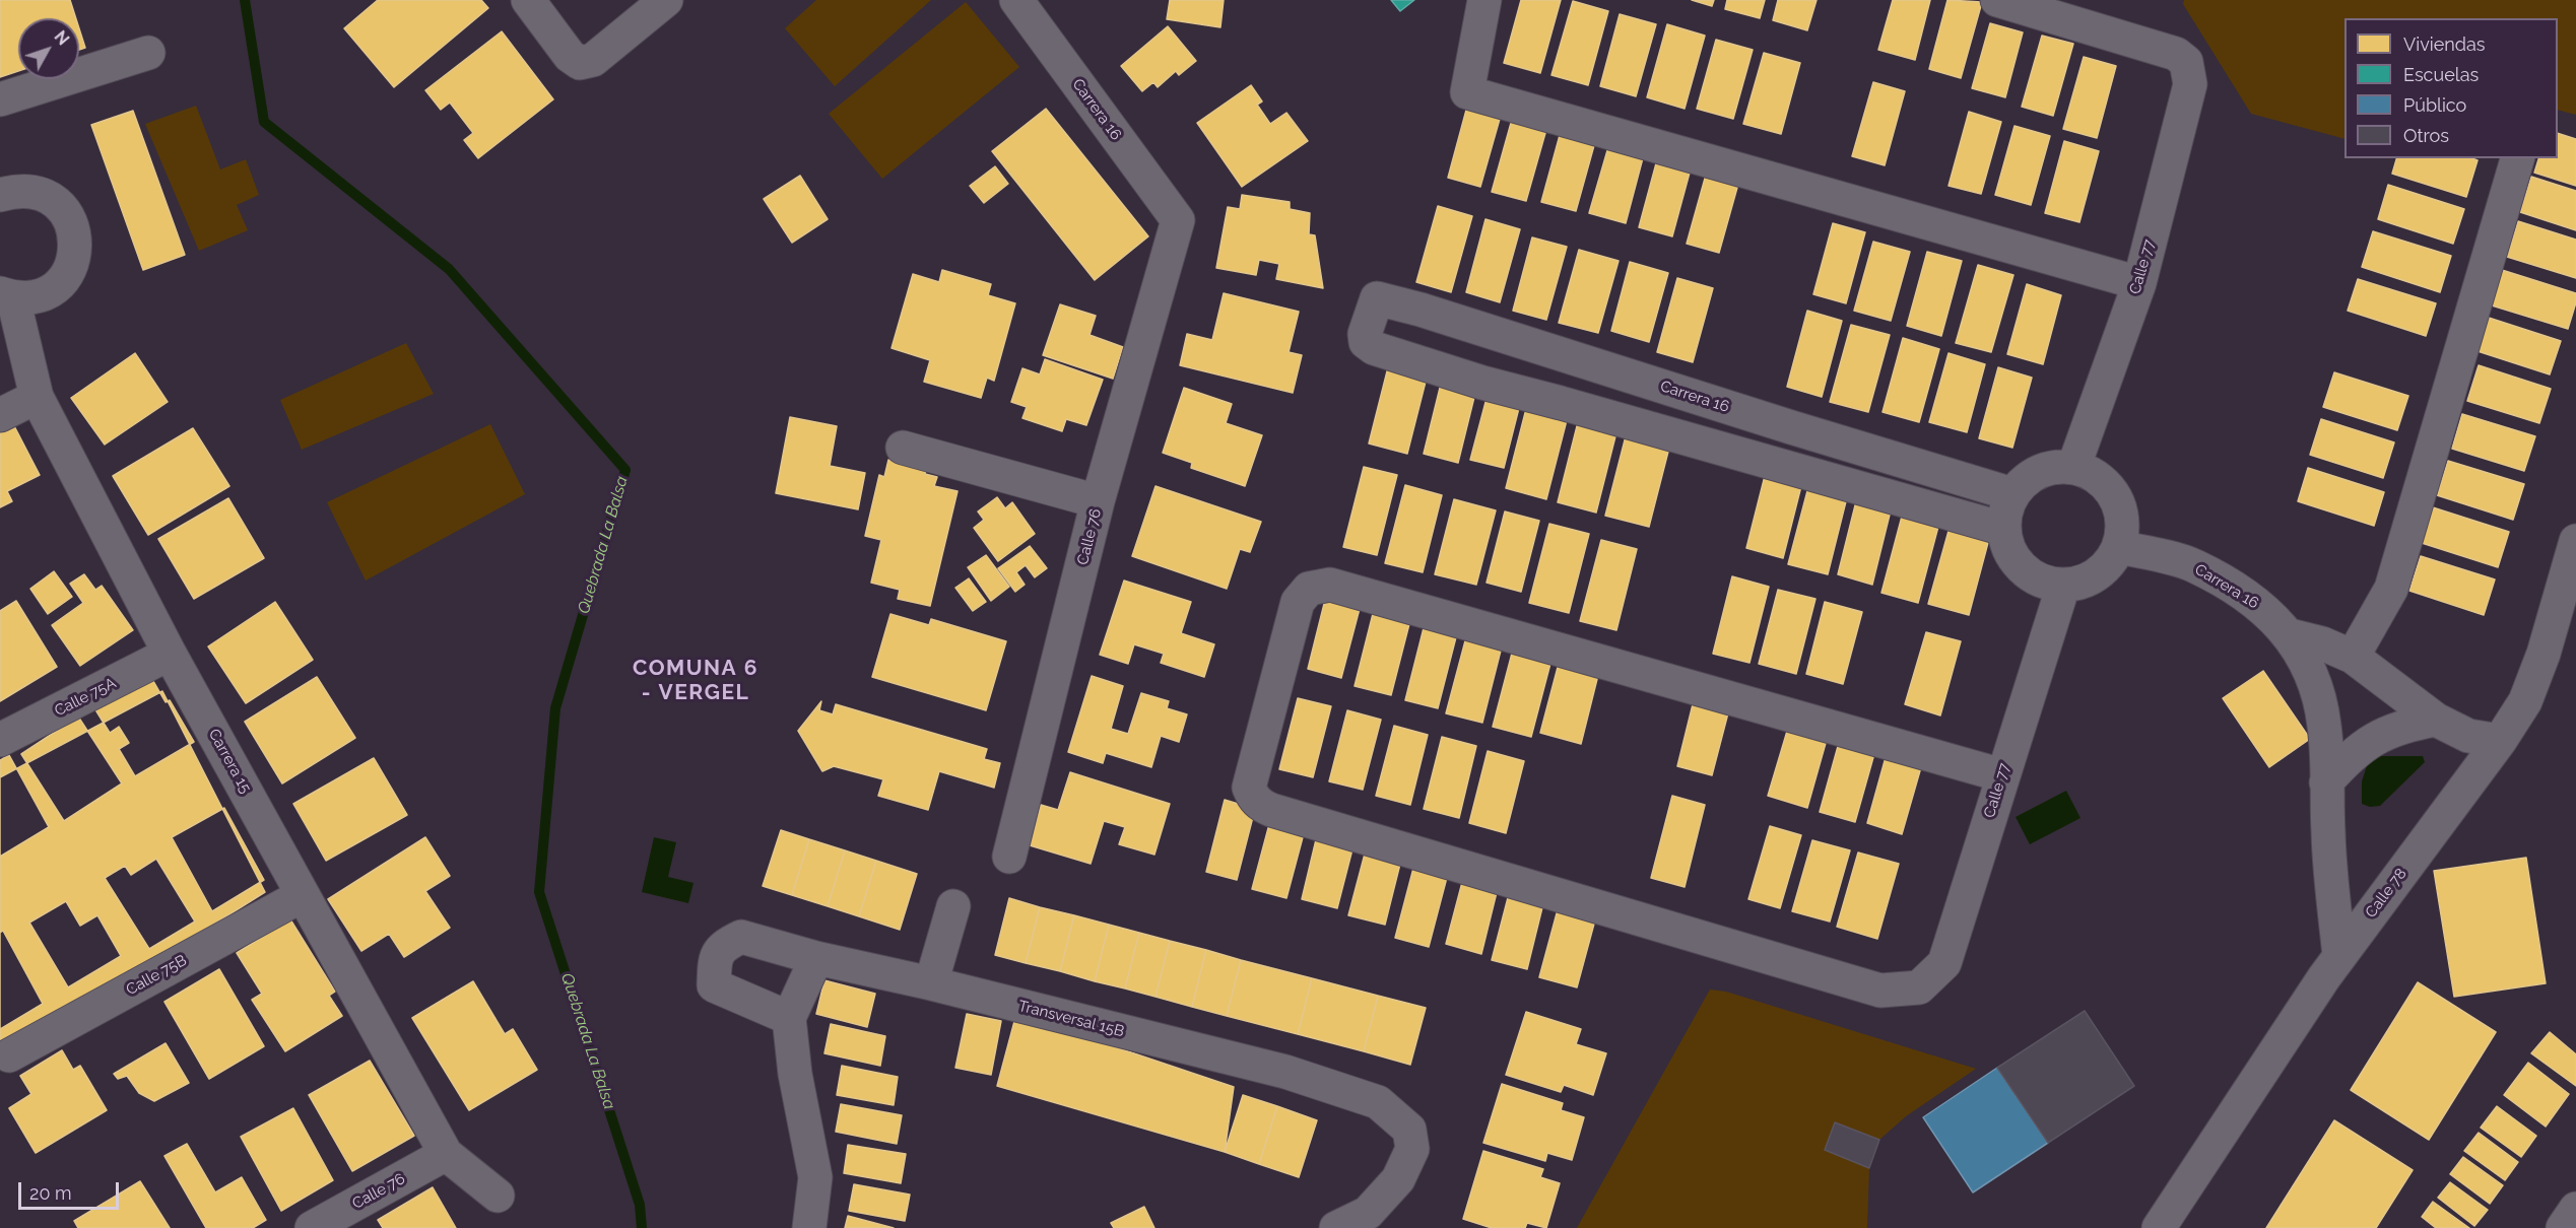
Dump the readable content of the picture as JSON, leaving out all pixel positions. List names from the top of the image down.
{
  "streets": {
    "street": [
      "Carrera 16",
      "Calle 77",
      "Calle 76",
      "Calle 75A",
      "Carrera 15",
      "Calle 78",
      "Calle 75B",
      "Transversal 15B"
    ]
  },
  "crossings": [
    ["Carrera 16", "Calle 77"],
    ["Carrera 16", "Calle 76"],
    ["Carrera 16", "Calle 78"],
    ["Calle 76", "Carrera 15"],
    ["Calle 75A", "Carrera 15"],
    ["Carrera 15", "Calle 75B"]
  ],
  "districts": ["COMUNA 6 - VERGEL"],
  "water": ["Quebrada La Balsa"],
  "legend": [
    "Viviendas",
    "Escuelas",
    "Público",
    "Otros"
  ],
  "scale_bar": "20 m",
  "north": "top right"
}
